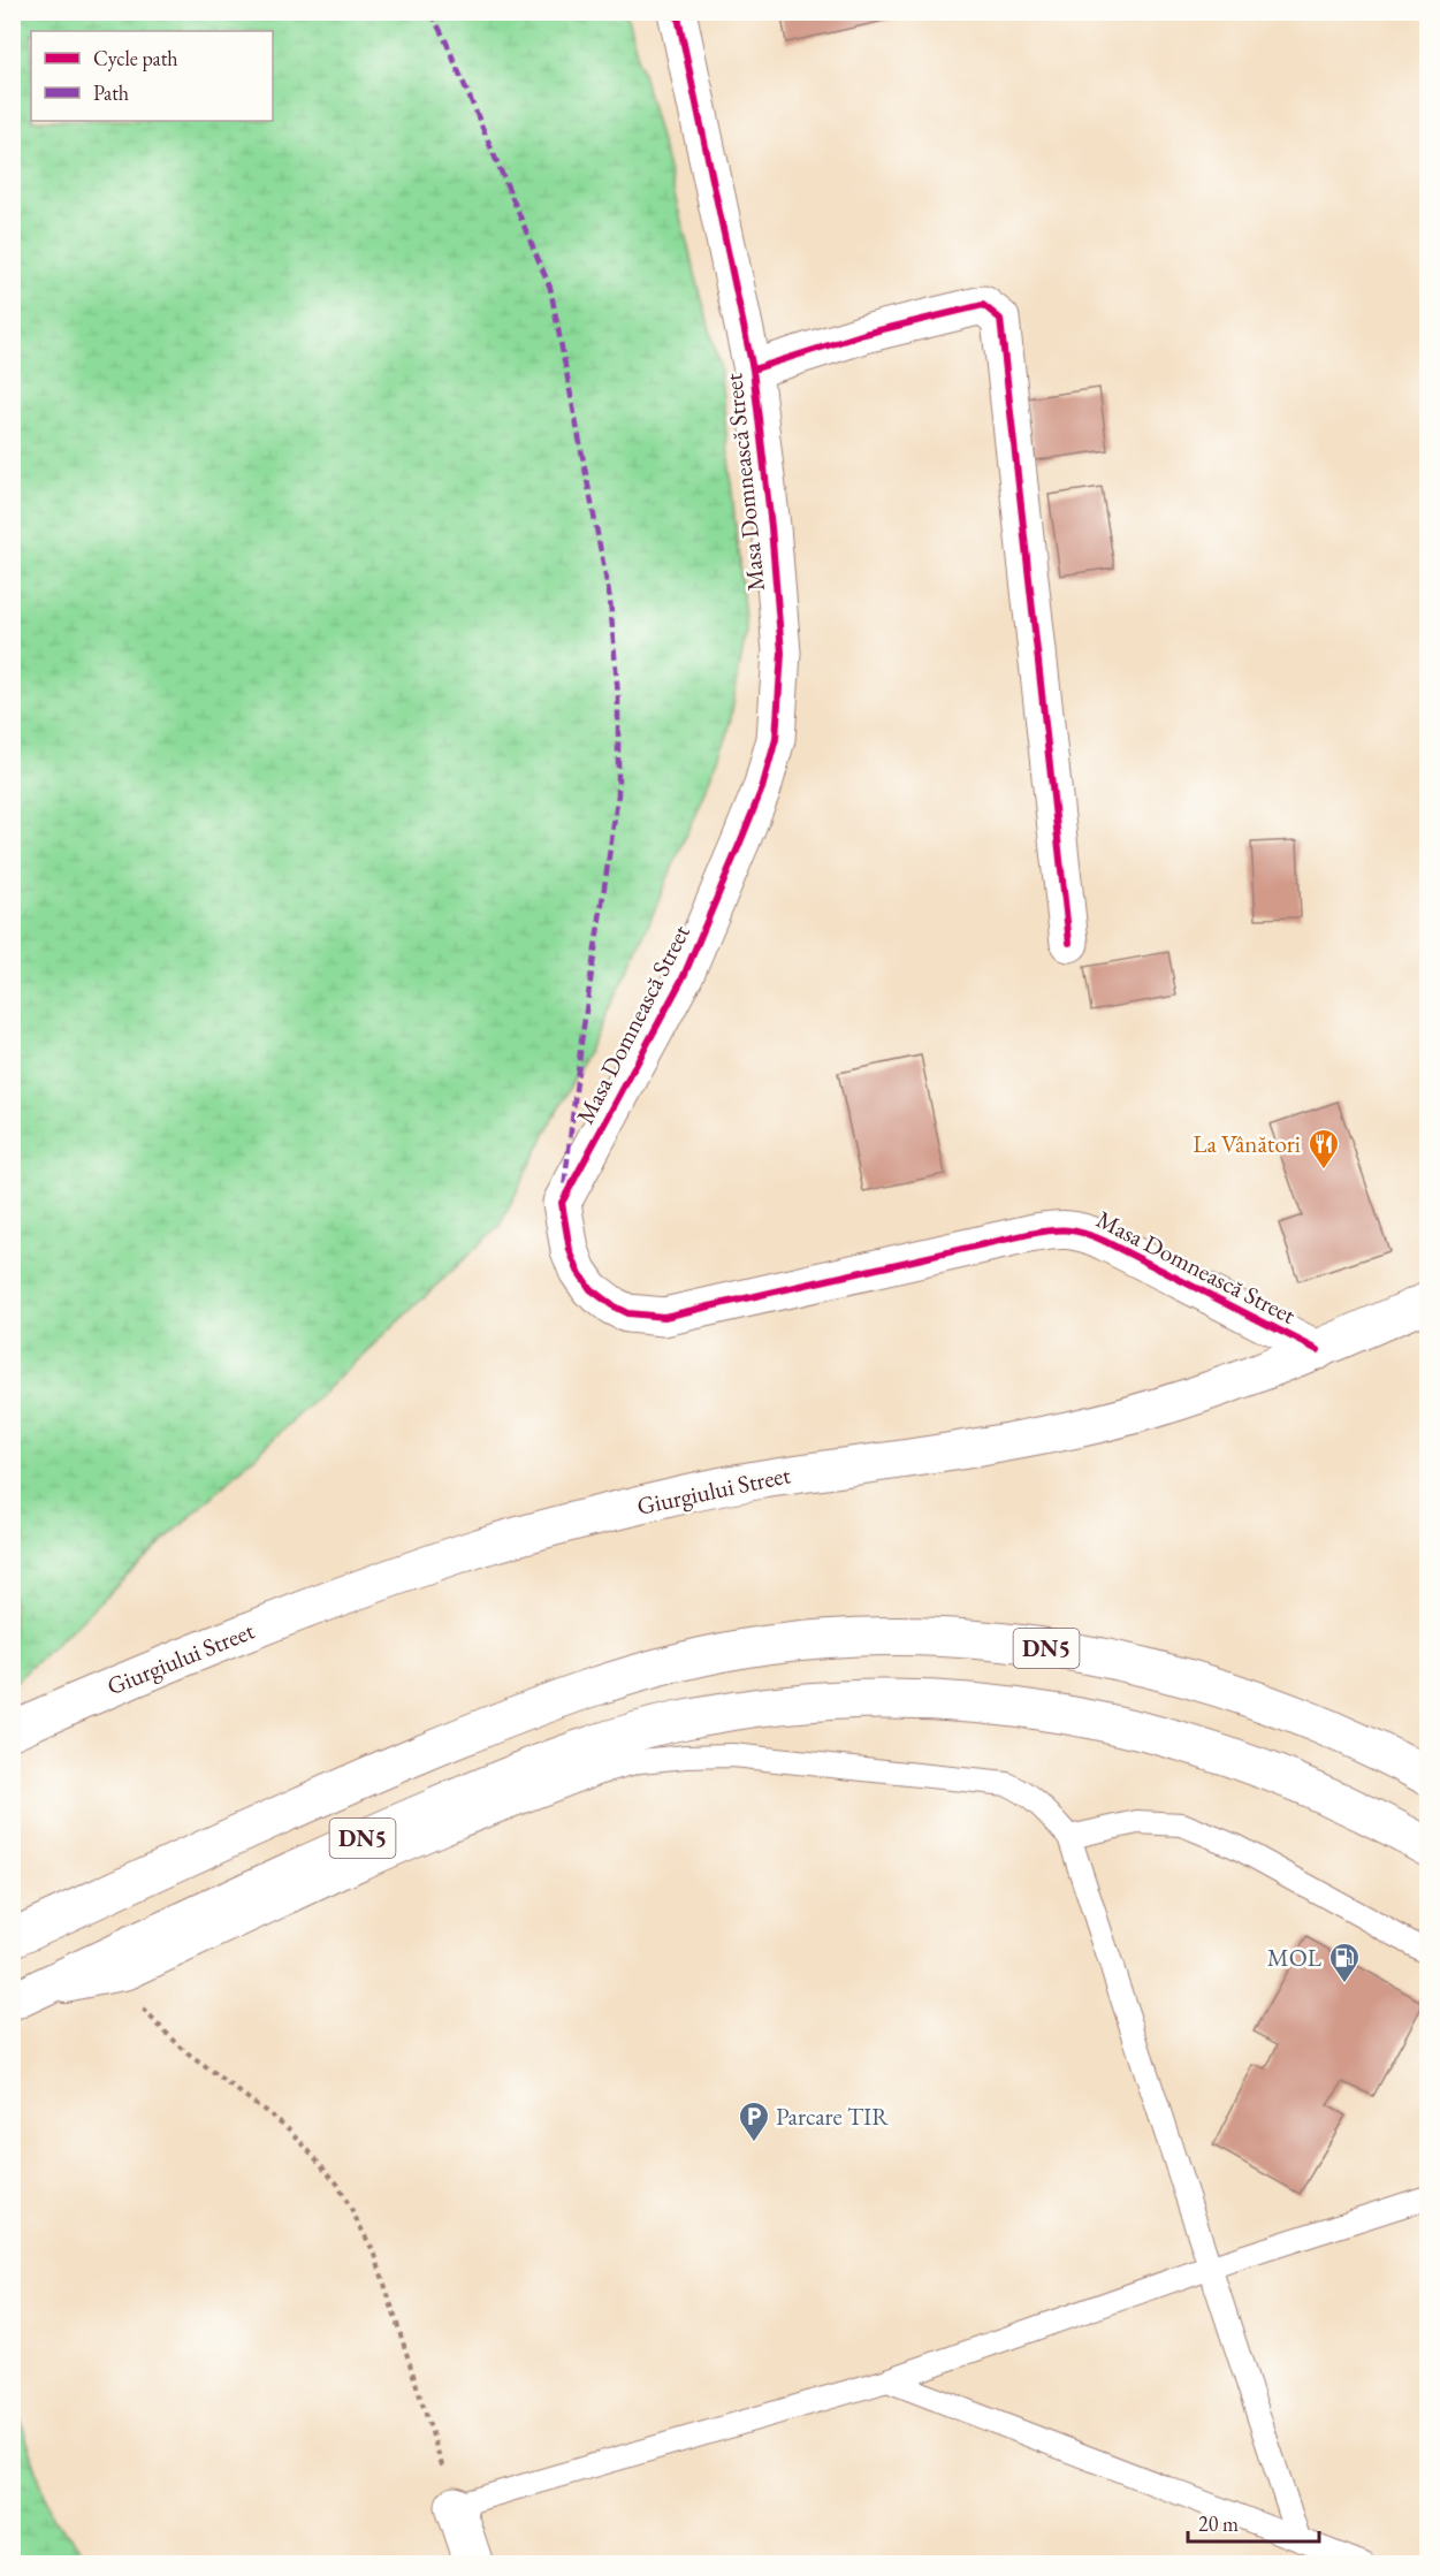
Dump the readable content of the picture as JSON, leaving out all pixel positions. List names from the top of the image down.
{
  "streets": {
    "main road": ["Masa Domnească Street", "Giurgiului Street", "DN5"]
  },
  "crossings": [
    ["Masa Domnească Street", "Giurgiului Street"]
  ],
  "places": {
    "restaurant": ["La Vânători"],
    "fuel station": ["MOL"],
    "parking": ["Parcare TIR"]
  },
  "legend": ["Cycle path", "Path"],
  "scale_bar": "20 m"
}
